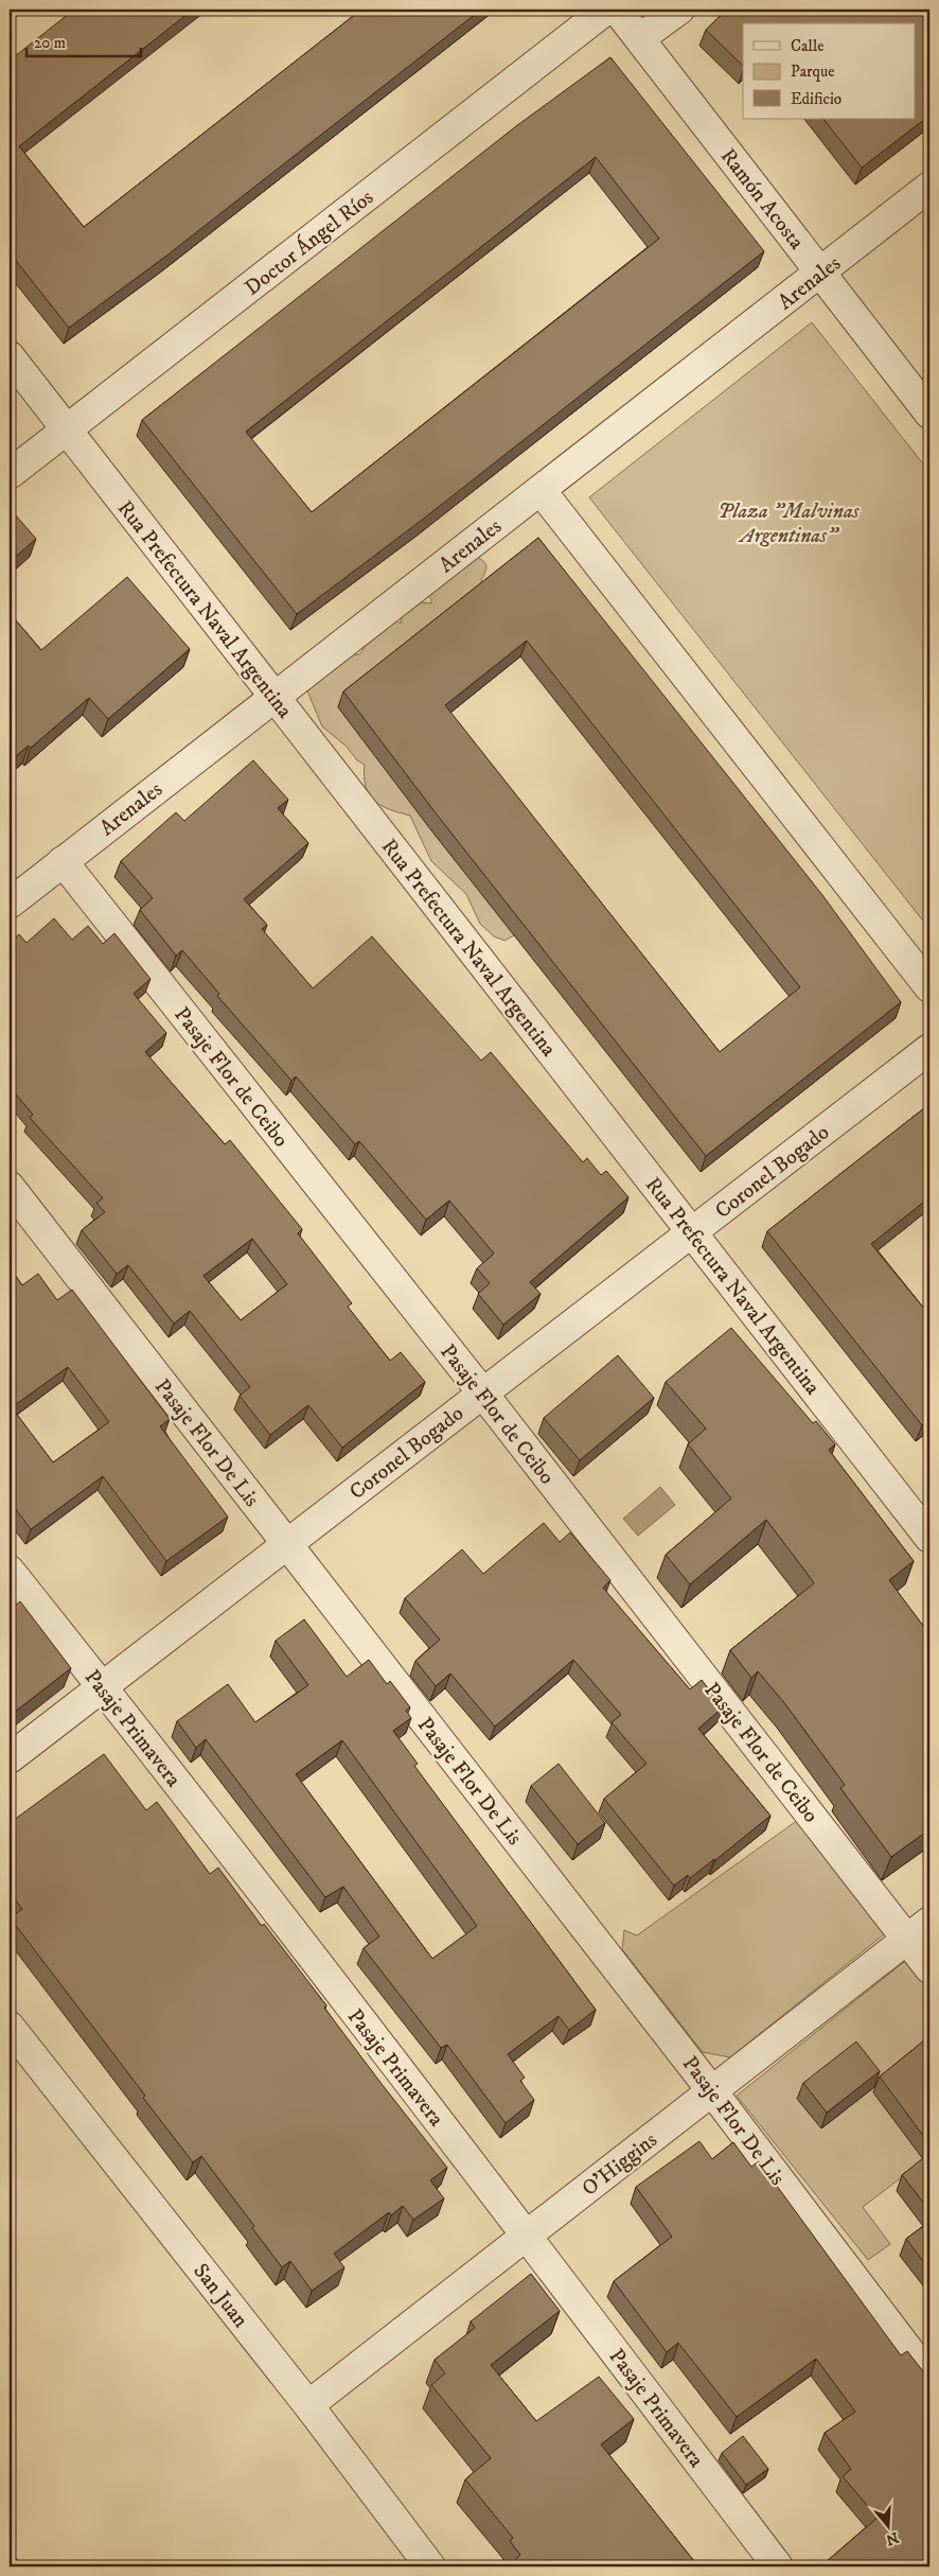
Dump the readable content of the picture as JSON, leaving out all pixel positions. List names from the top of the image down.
{
  "streets": {
    "street": [
      "Ramón Acosta",
      "Doctor Ángel Ríos",
      "Arenales",
      "Rua Prefectura Naval Argentina",
      "Pasaje Flor de Ceibo",
      "Coronel Bogado",
      "Pasaje Flor De Lis",
      "Pasaje Primavera",
      "O'Higgins",
      "San Juan"
    ]
  },
  "crossings": [
    ["Ramón Acosta", "Arenales"],
    ["Doctor Ángel Ríos", "Rua Prefectura Naval Argentina"],
    ["Arenales", "Rua Prefectura Naval Argentina"],
    ["Arenales", "Pasaje Flor de Ceibo"],
    ["Rua Prefectura Naval Argentina", "Coronel Bogado"],
    ["Pasaje Flor de Ceibo", "Coronel Bogado"],
    ["Pasaje Flor de Ceibo", "O'Higgins"],
    ["Coronel Bogado", "Pasaje Flor De Lis"],
    ["Coronel Bogado", "Pasaje Primavera"],
    ["Pasaje Flor De Lis", "O'Higgins"],
    ["Pasaje Primavera", "O'Higgins"],
    ["O'Higgins", "San Juan"]
  ],
  "parks": ["Plaza \"Malvinas Argentinas\""],
  "legend": ["Calle", "Parque", "Edificio"],
  "scale_bar": "20 m",
  "north": "bottom"
}
